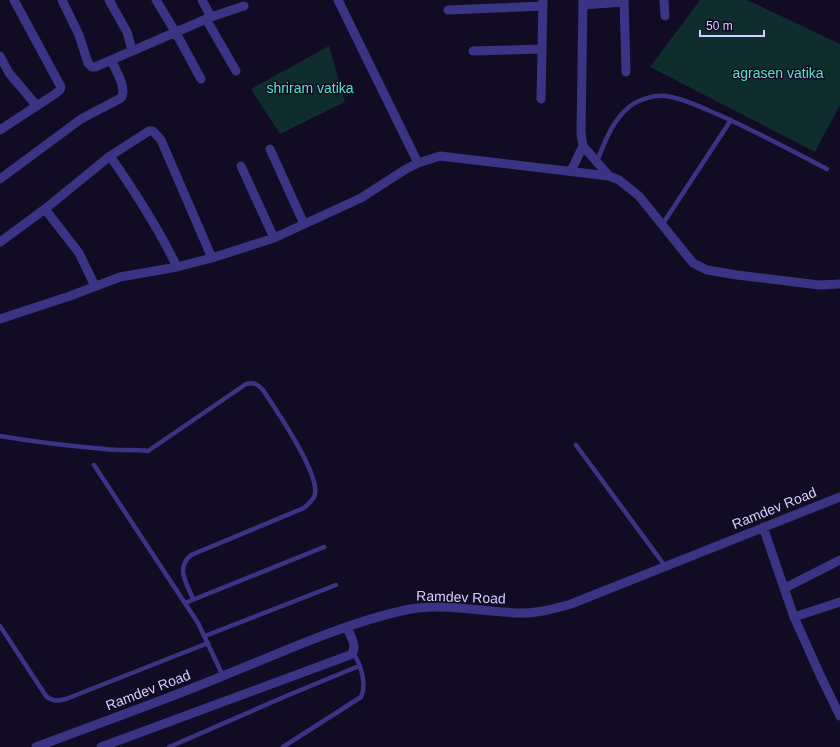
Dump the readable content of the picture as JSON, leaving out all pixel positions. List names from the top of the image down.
{
  "streets": {
    "street": ["Ramdev Road"]
  },
  "parks": ["agrasen vatika", "shriram vatika"],
  "scale_bar": "50 m"
}
